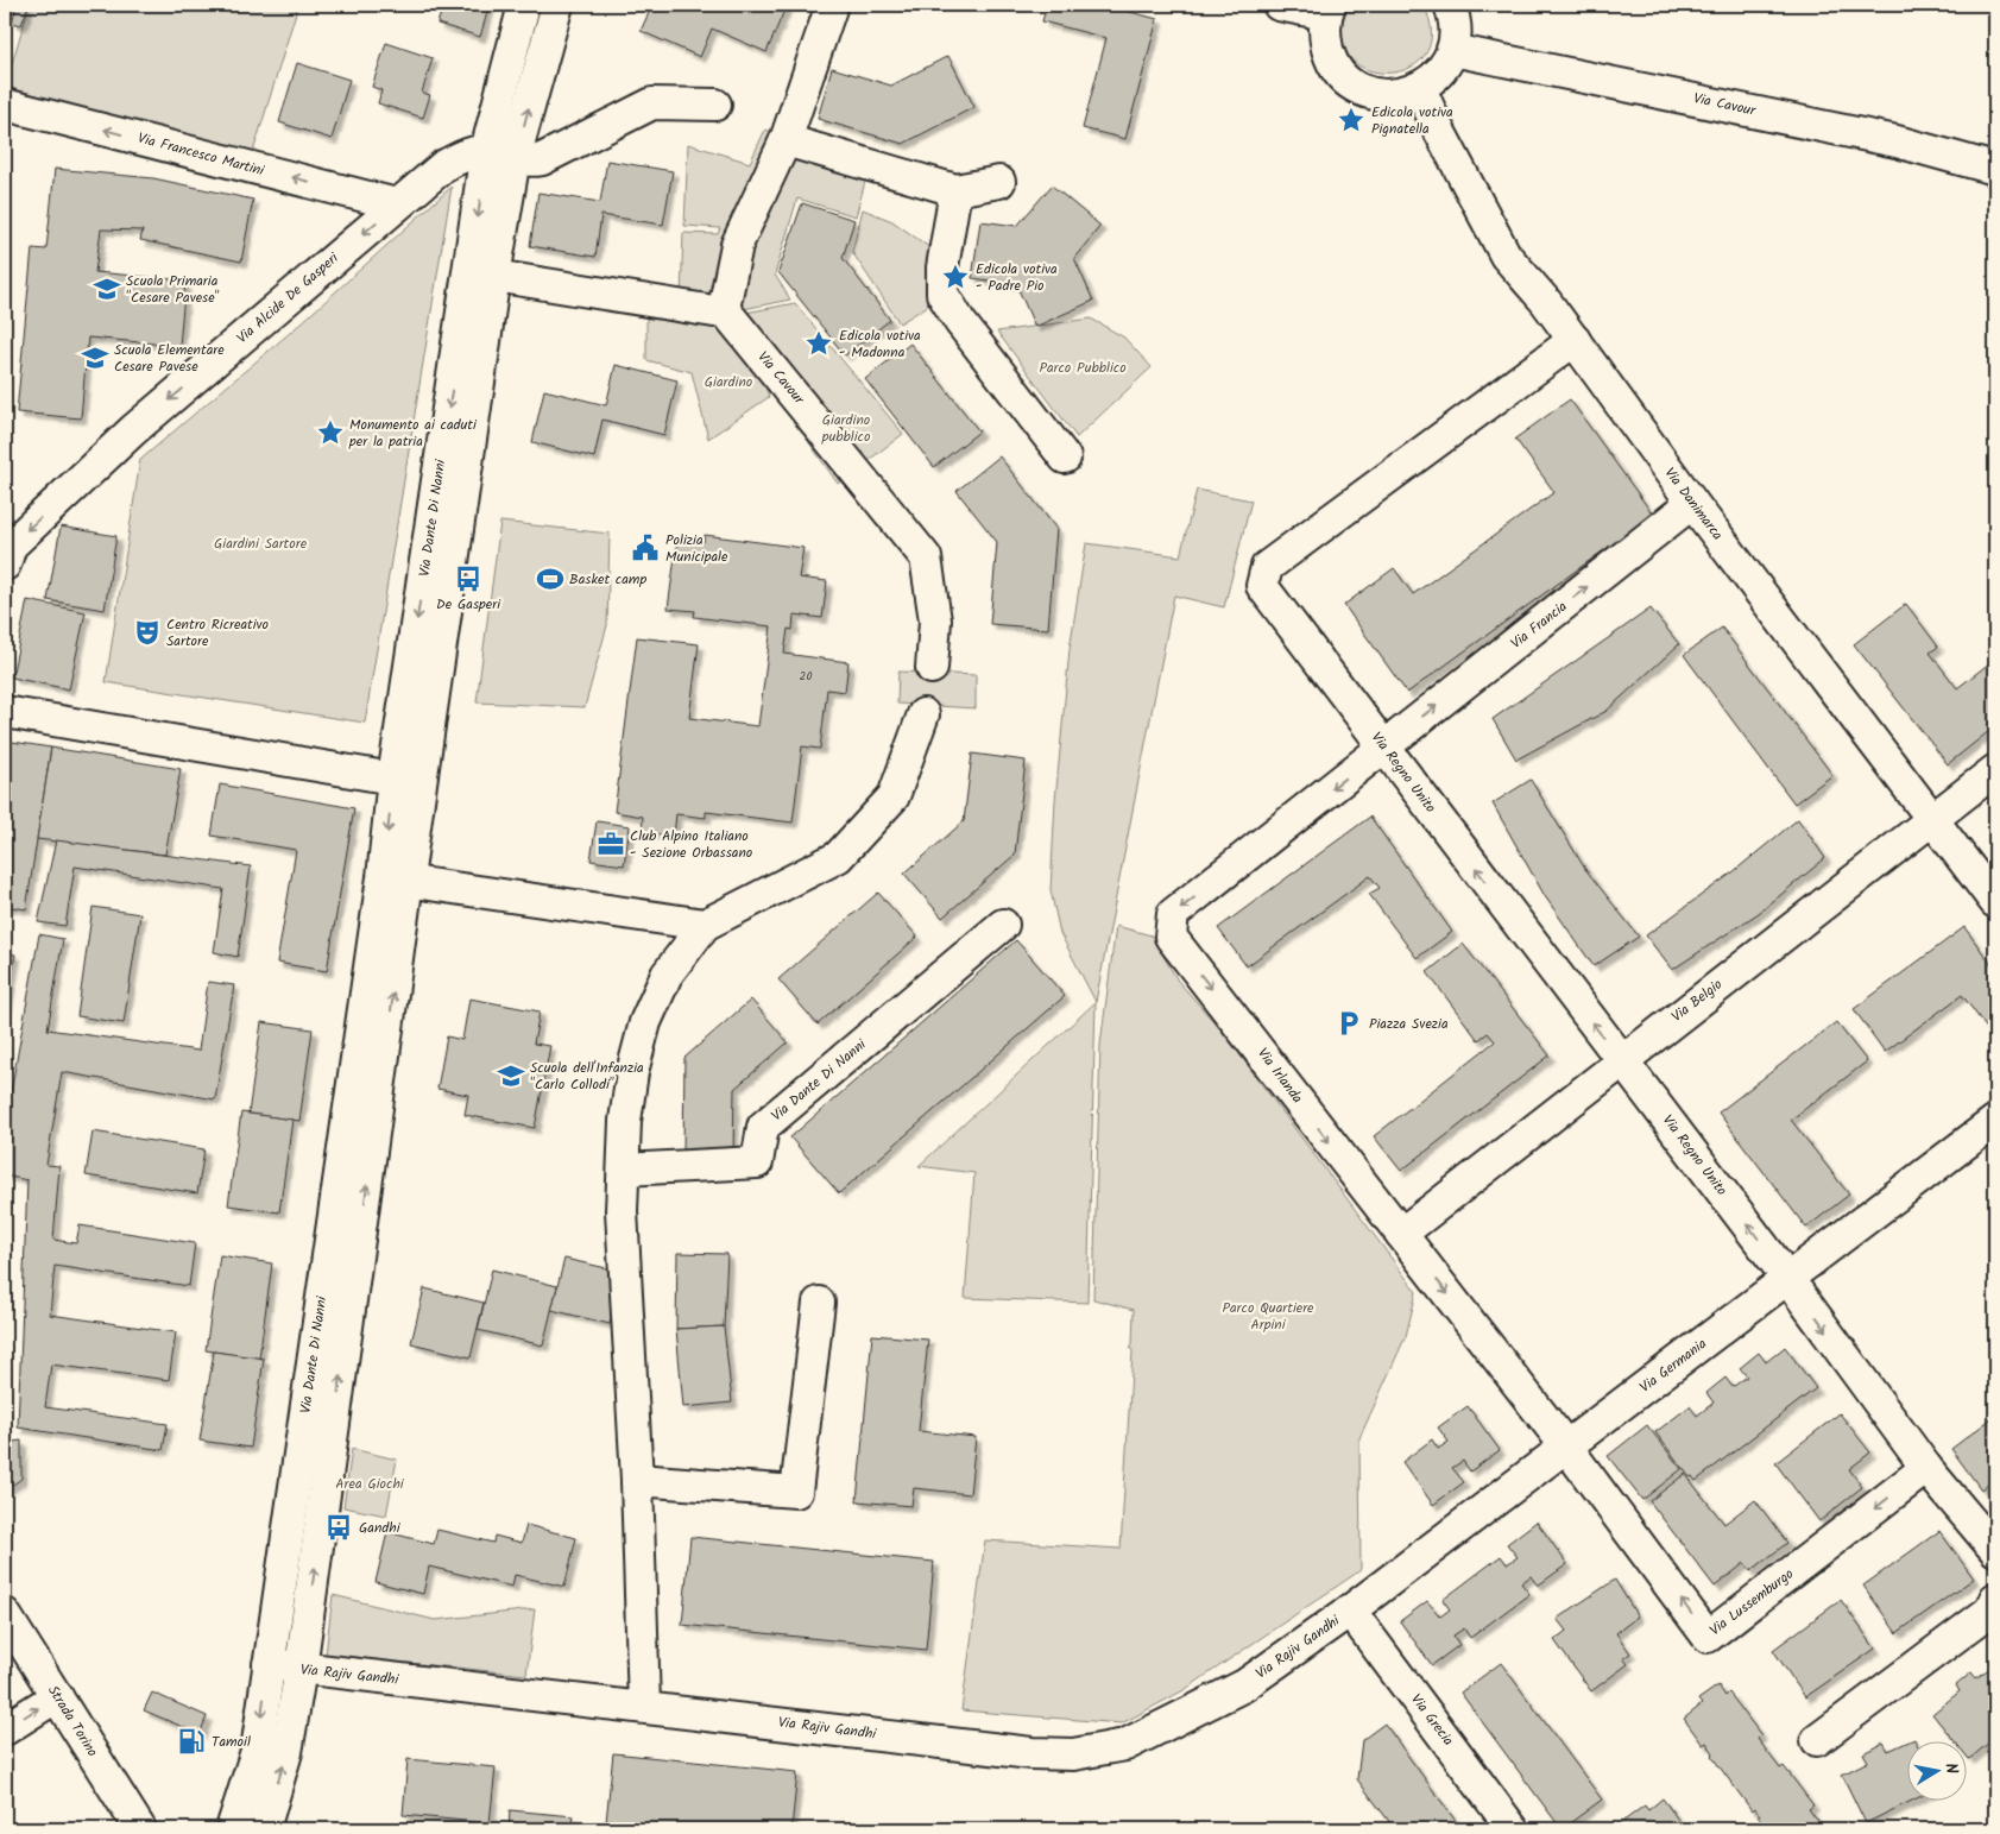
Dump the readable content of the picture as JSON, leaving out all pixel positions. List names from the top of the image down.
{
  "streets": {
    "street": [
      "Via Cavour",
      "Via Francesco Martini",
      "Via Alcide De Gasperi",
      "Via Danimarca",
      "Via Dante Di Nanni",
      "Via Francia",
      "Via Regno Unito",
      "Via Belgio",
      "Via Irlanda",
      "Via Germania",
      "Via Lussemburgo",
      "Via Rajiv Gandhi",
      "Via Grecia",
      "Strada Torino"
    ]
  },
  "crossings": [
    ["Via Francesco Martini", "Via Alcide De Gasperi"],
    ["Via Alcide De Gasperi", "Via Dante Di Nanni"],
    ["Via Danimarca", "Via Francia"],
    ["Via Danimarca", "Via Regno Unito"],
    ["Via Danimarca", "Via Belgio"],
    ["Via Dante Di Nanni", "Via Rajiv Gandhi"],
    ["Via Francia", "Via Regno Unito"],
    ["Via Francia", "Via Irlanda"],
    ["Via Regno Unito", "Via Belgio"],
    ["Via Regno Unito", "Via Irlanda"],
    ["Via Regno Unito", "Via Germania"],
    ["Via Belgio", "Via Irlanda"],
    ["Via Irlanda", "Via Germania"],
    ["Via Irlanda", "Via Lussemburgo"],
    ["Via Germania", "Via Lussemburgo"],
    ["Via Germania", "Via Rajiv Gandhi"],
    ["Via Germania", "Via Grecia"],
    ["Via Rajiv Gandhi", "Via Grecia"]
  ],
  "one_way": [
    "Via Francesco Martini",
    "Via Alcide De Gasperi",
    "Via Francia",
    "Via Regno Unito"
  ],
  "parks": [
    "Parco Pubblico",
    "Giardino",
    "Giardino pubblico",
    "Giardini Sartore",
    "Parco Quartiere Arpini",
    "Area Giochi"
  ],
  "places": {
    "place": [
      "Edicola votiva Pignatella",
      "Edicola votiva - Padre Pio",
      "Edicola votiva - Madonna",
      "Monumento ai caduti per la patria"
    ],
    "school or university": ["Scuola Primaria \"Cesare Pavese\"", "Scuola Elementare Cesare Pavese", "Scuola dell'Infanzia \"Carlo Collodi\""],
    "public building": ["Polizia Municipale"],
    "bus stop": ["De Gasperi", "Gandhi"],
    "sports": ["Basket camp"],
    "theatre": ["Centro Ricreativo Sartore"],
    "office": ["Club Alpino Italiano - Sezione Orbassano"],
    "parking": ["Piazza Svezia"],
    "fuel station": ["Tamoil"]
  },
  "house_numbers": ["20"],
  "north": "right"
}
